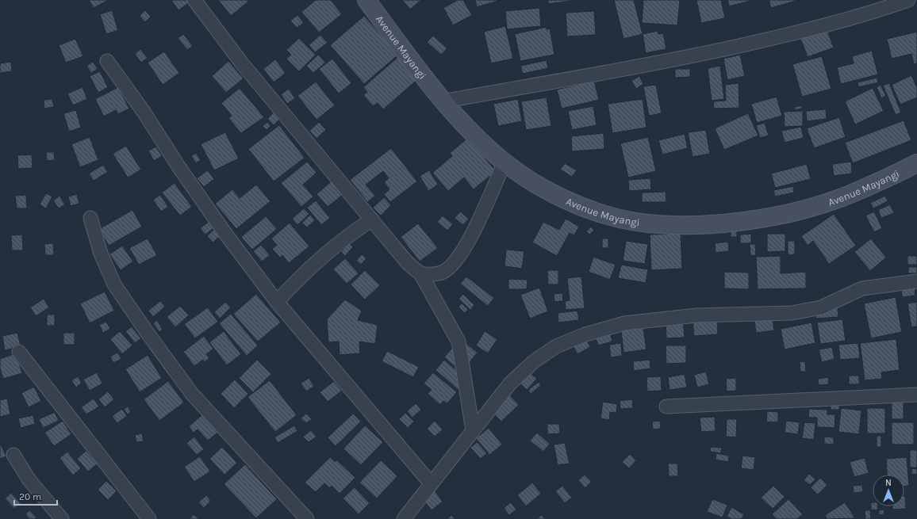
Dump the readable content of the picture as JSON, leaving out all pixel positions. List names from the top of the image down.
{
  "streets": {
    "street": ["Avenue Mayangi"]
  },
  "scale_bar": "20 m",
  "north": "top"
}
